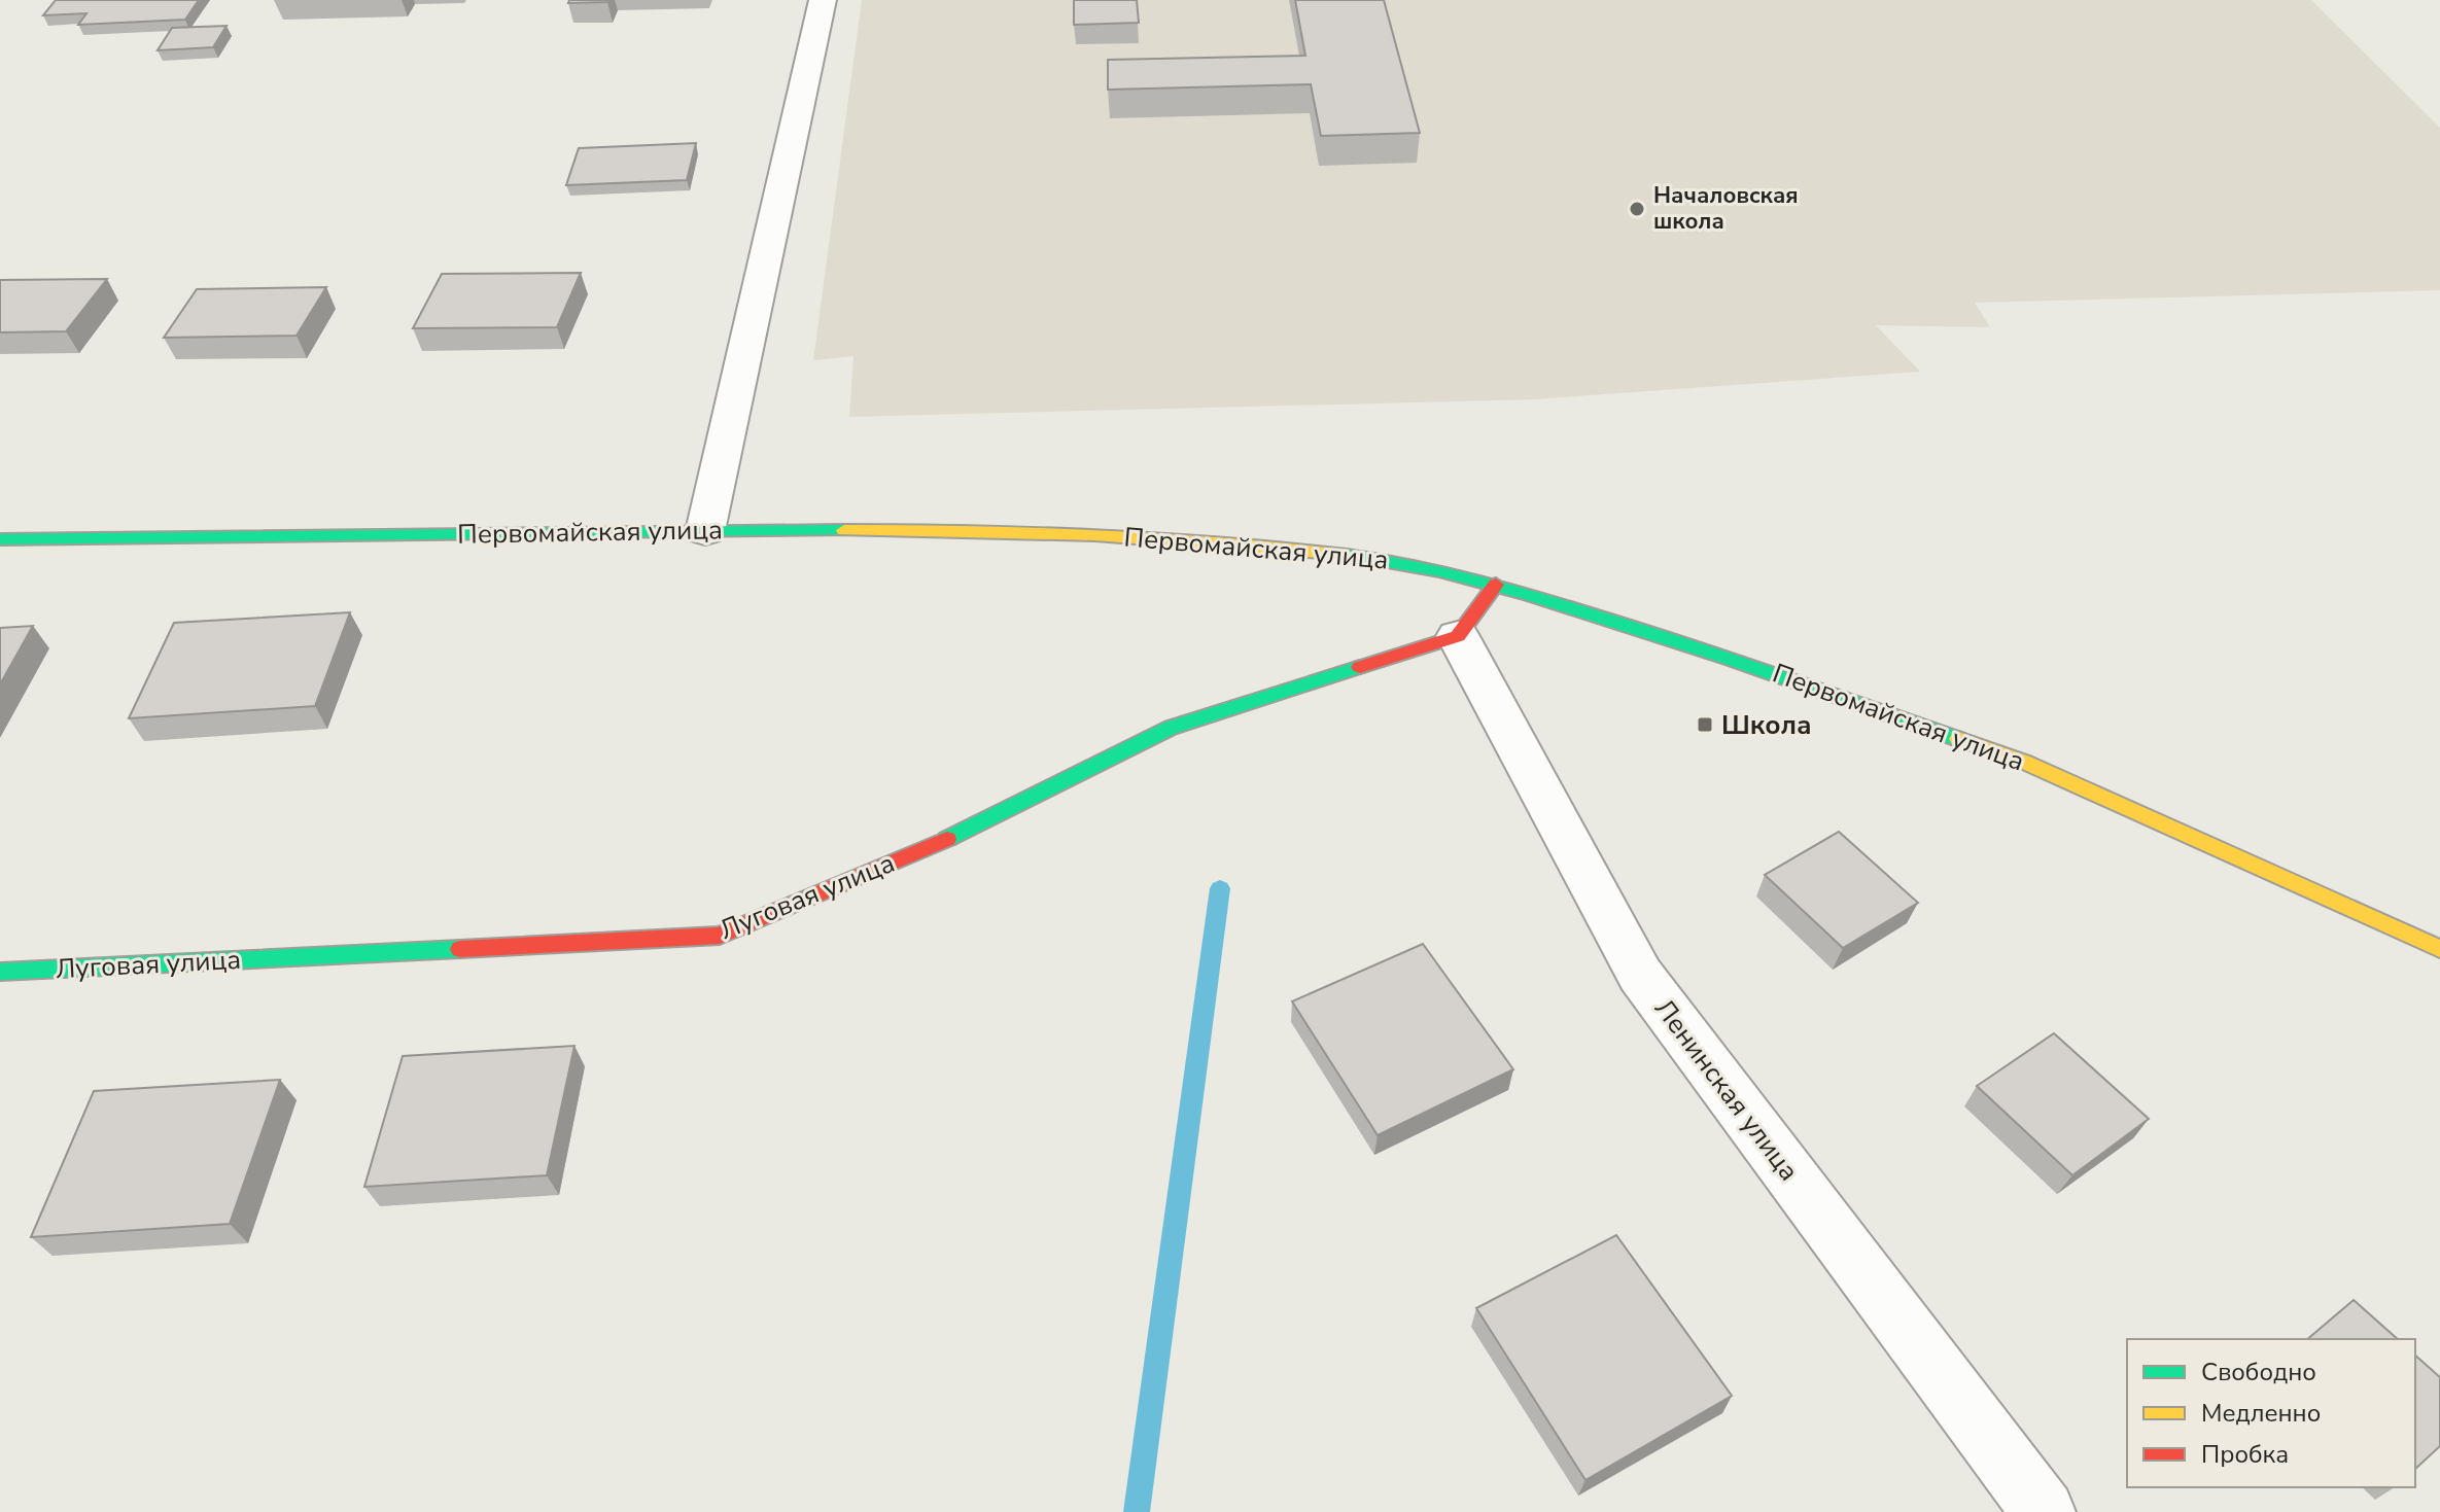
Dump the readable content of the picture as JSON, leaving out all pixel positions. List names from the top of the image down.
{
  "streets": {
    "main road": ["Первомайская улица", "Луговая улица"],
    "street": ["Ленинская улица"]
  },
  "crossings": [
    ["Луговая улица", "Ленинская улица"]
  ],
  "places": {
    "other": ["Началовская школа"],
    "transit": ["Школа"]
  },
  "legend": ["Свободно", "Медленно", "Пробка"]
}
